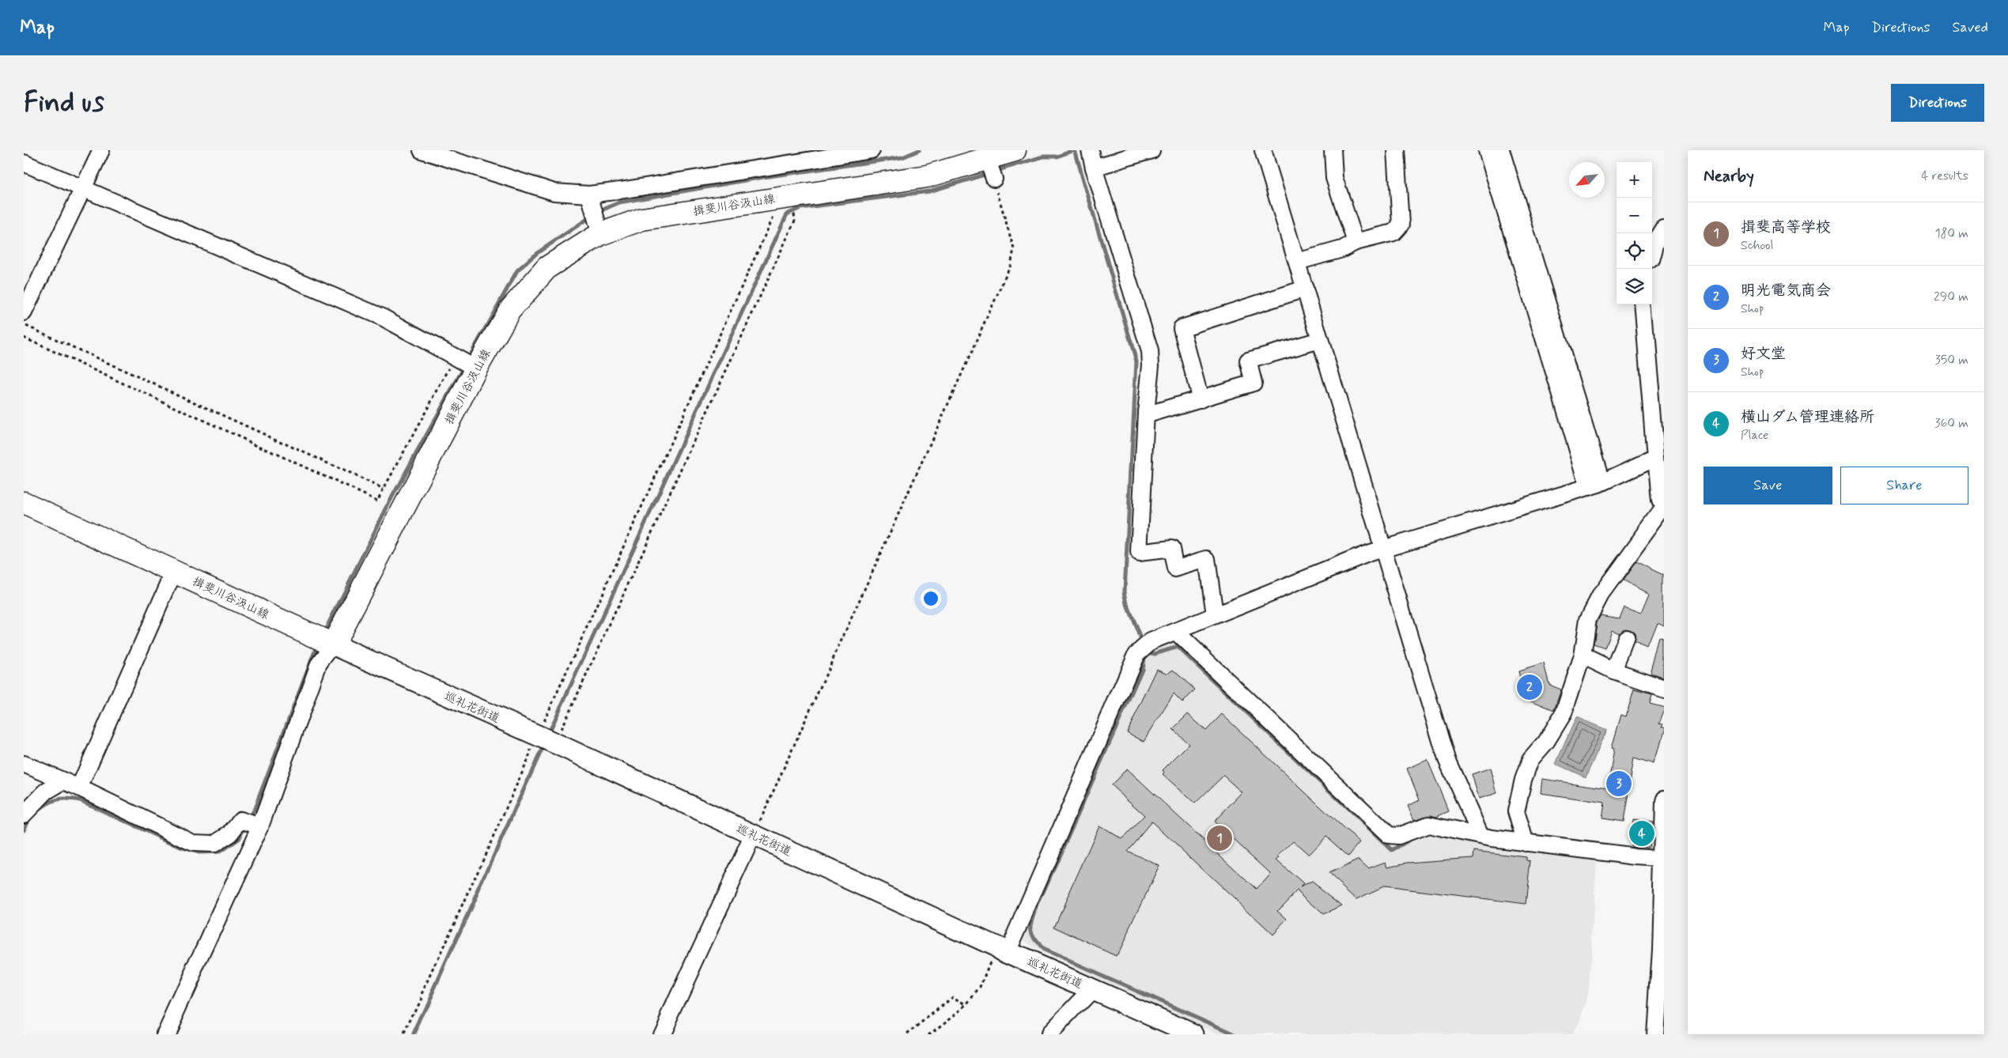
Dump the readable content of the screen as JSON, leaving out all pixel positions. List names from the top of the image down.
{
  "streets": {
    "main road": ["揖斐川谷汲山線"],
    "street": ["巡礼花街道"]
  },
  "crossings": [
    ["揖斐川谷汲山線", "巡礼花街道"]
  ],
  "north": "bottom left",
  "page": {
    "header": "Map",
    "nav": ["Map", "Directions", "Saved"],
    "buttons": [
      "Directions",
      ["Save", "Share"]
    ],
    "title": "Find us",
    "heading": ["Nearby", "4 results"],
    "map_buttons": ["+", "−"],
    "list": [
      {
        "mark": "1",
        "name": "揖斐高等学校",
        "note": "School",
        "value": "180 m"
      },
      {
        "mark": "2",
        "name": "明光電気商会",
        "note": "Shop",
        "value": "290 m"
      },
      {
        "mark": "3",
        "name": "好文堂",
        "note": "Shop",
        "value": "350 m"
      },
      {
        "mark": "4",
        "name": "横山ダム管理連絡所",
        "note": "Place",
        "value": "360 m"
      }
    ],
    "pins": [
      "2",
      "3",
      "4",
      "1"
    ]
  }
}
